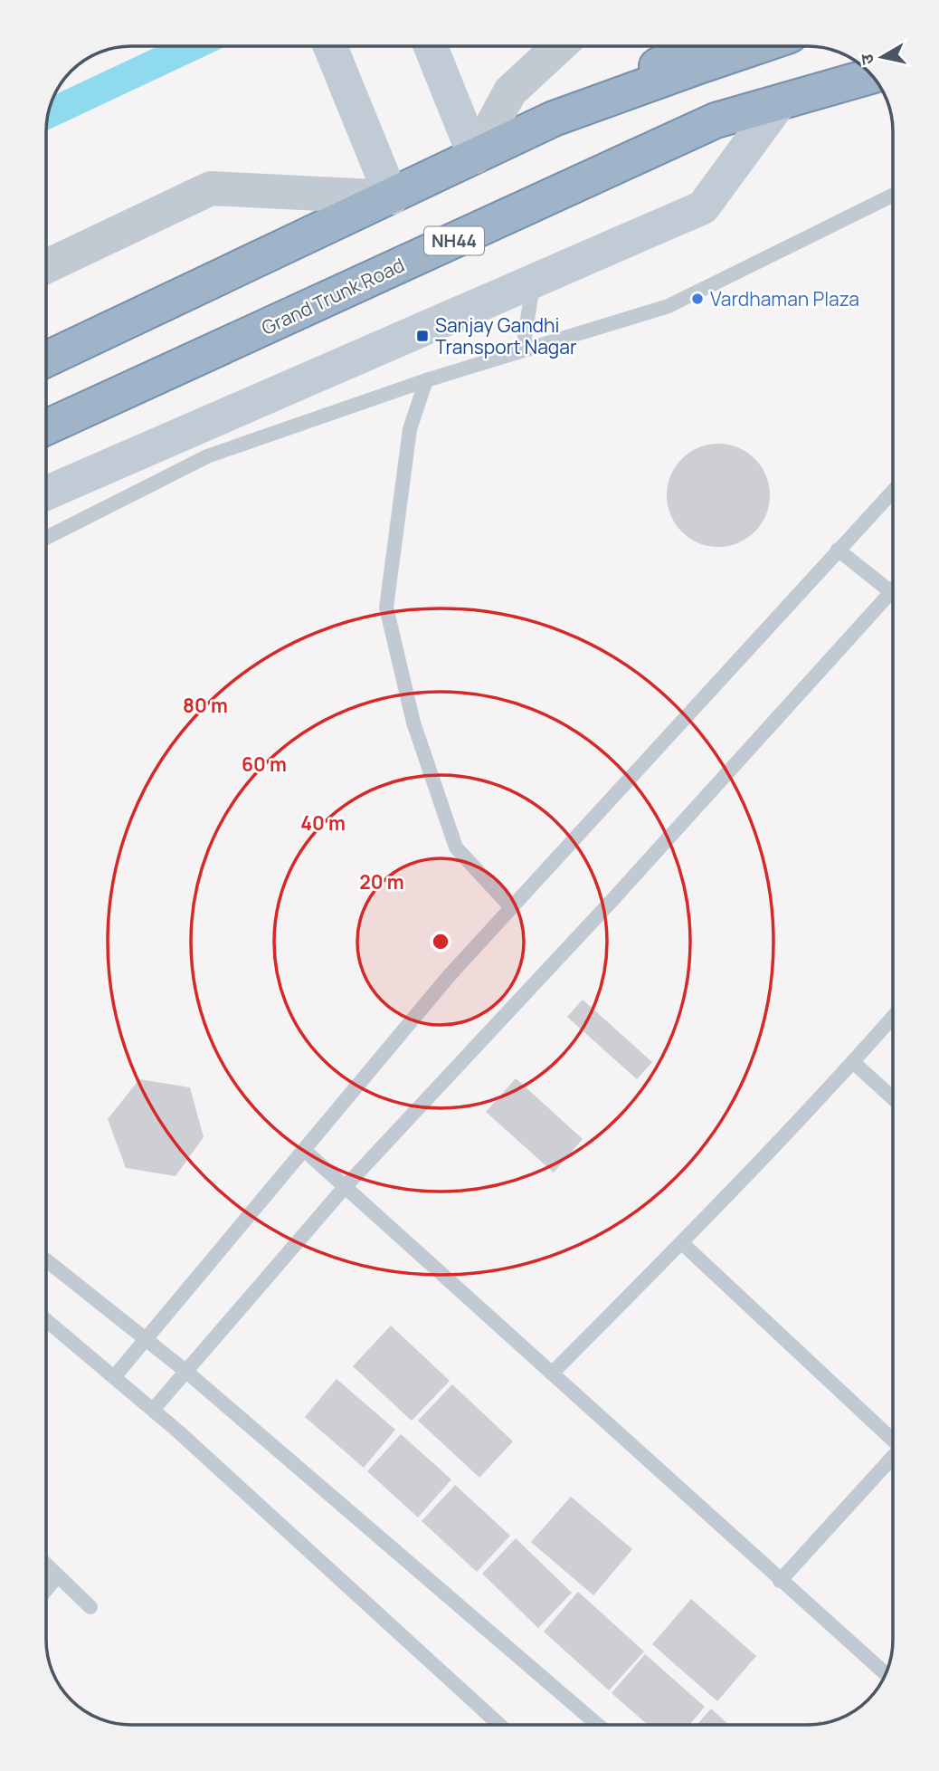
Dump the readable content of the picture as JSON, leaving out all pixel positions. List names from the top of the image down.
{
  "streets": {
    "highway": ["NH44", "Grand Trunk Road"]
  },
  "places": {
    "other": ["Vardhaman Plaza"],
    "transit": ["Sanjay Gandhi Transport Nagar"]
  },
  "north": "left",
  "rings": [
    "80 m",
    "60 m",
    "40 m",
    "20 m"
  ]
}
